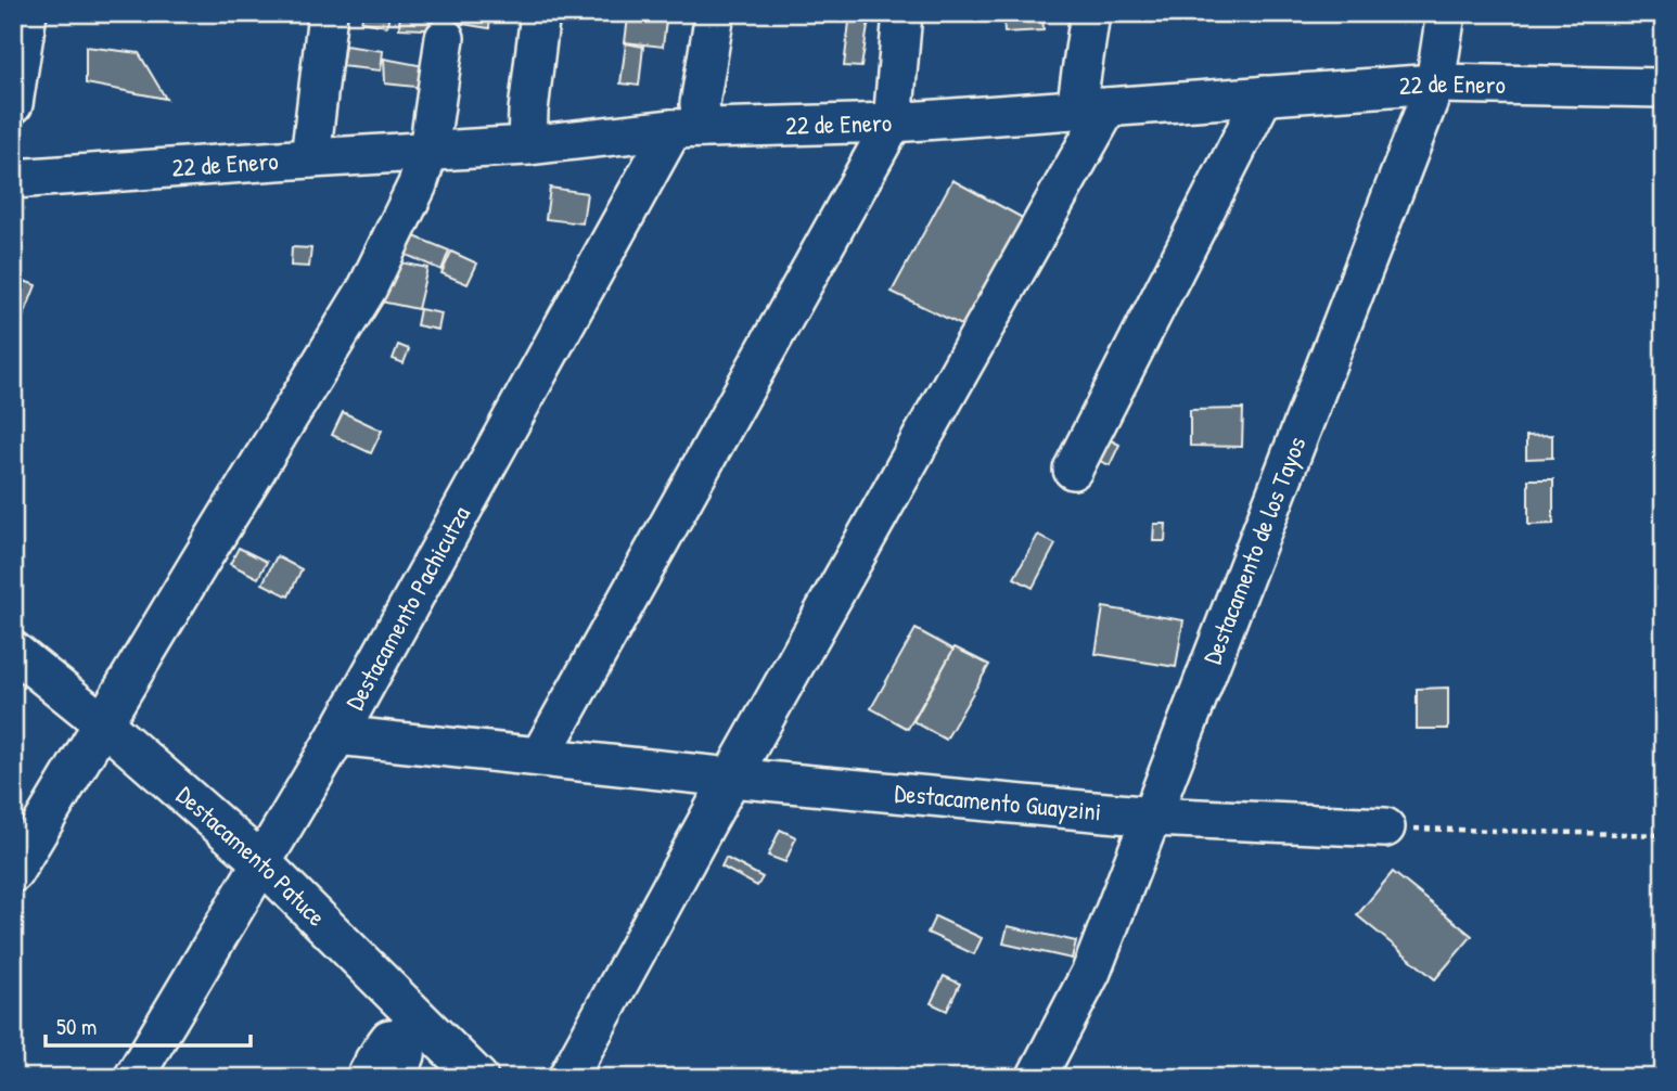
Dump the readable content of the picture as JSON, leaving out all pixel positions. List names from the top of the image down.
{
  "streets": {
    "street": [
      "22 de Enero",
      "Destacamento de los Tayos",
      "Destacamento Pachicutza",
      "Destacamento Guayzini",
      "Destacamento Patuce"
    ]
  },
  "crossings": [
    ["22 de Enero", "Destacamento de los Tayos"],
    ["22 de Enero", "Destacamento Pachicutza"],
    ["Destacamento de los Tayos", "Destacamento Guayzini"],
    ["Destacamento Pachicutza", "Destacamento Guayzini"],
    ["Destacamento Pachicutza", "Destacamento Patuce"]
  ],
  "scale_bar": "50 m"
}
